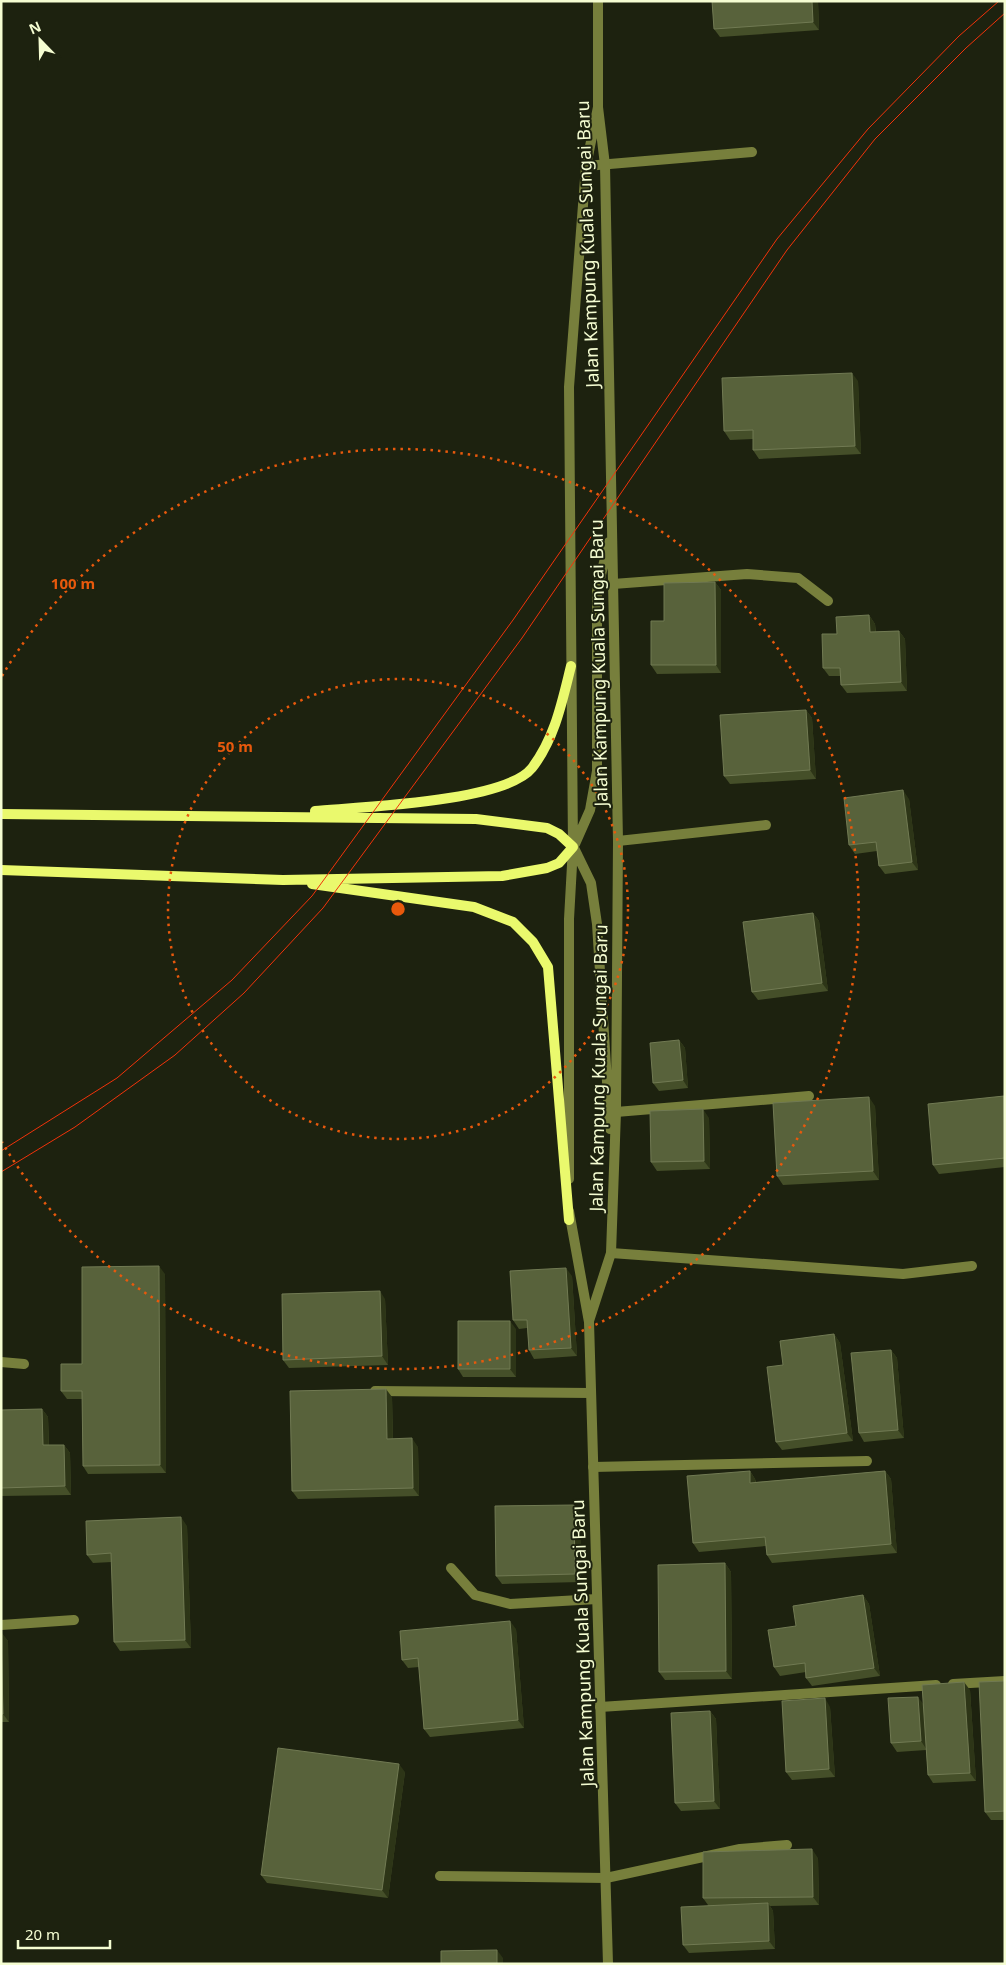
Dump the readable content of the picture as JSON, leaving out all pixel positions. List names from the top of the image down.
{
  "streets": {
    "street": ["Jalan Kampung Kuala Sungai Baru"]
  },
  "scale_bar": "20 m",
  "north": "top left",
  "rings": ["100 m", "50 m"]
}
